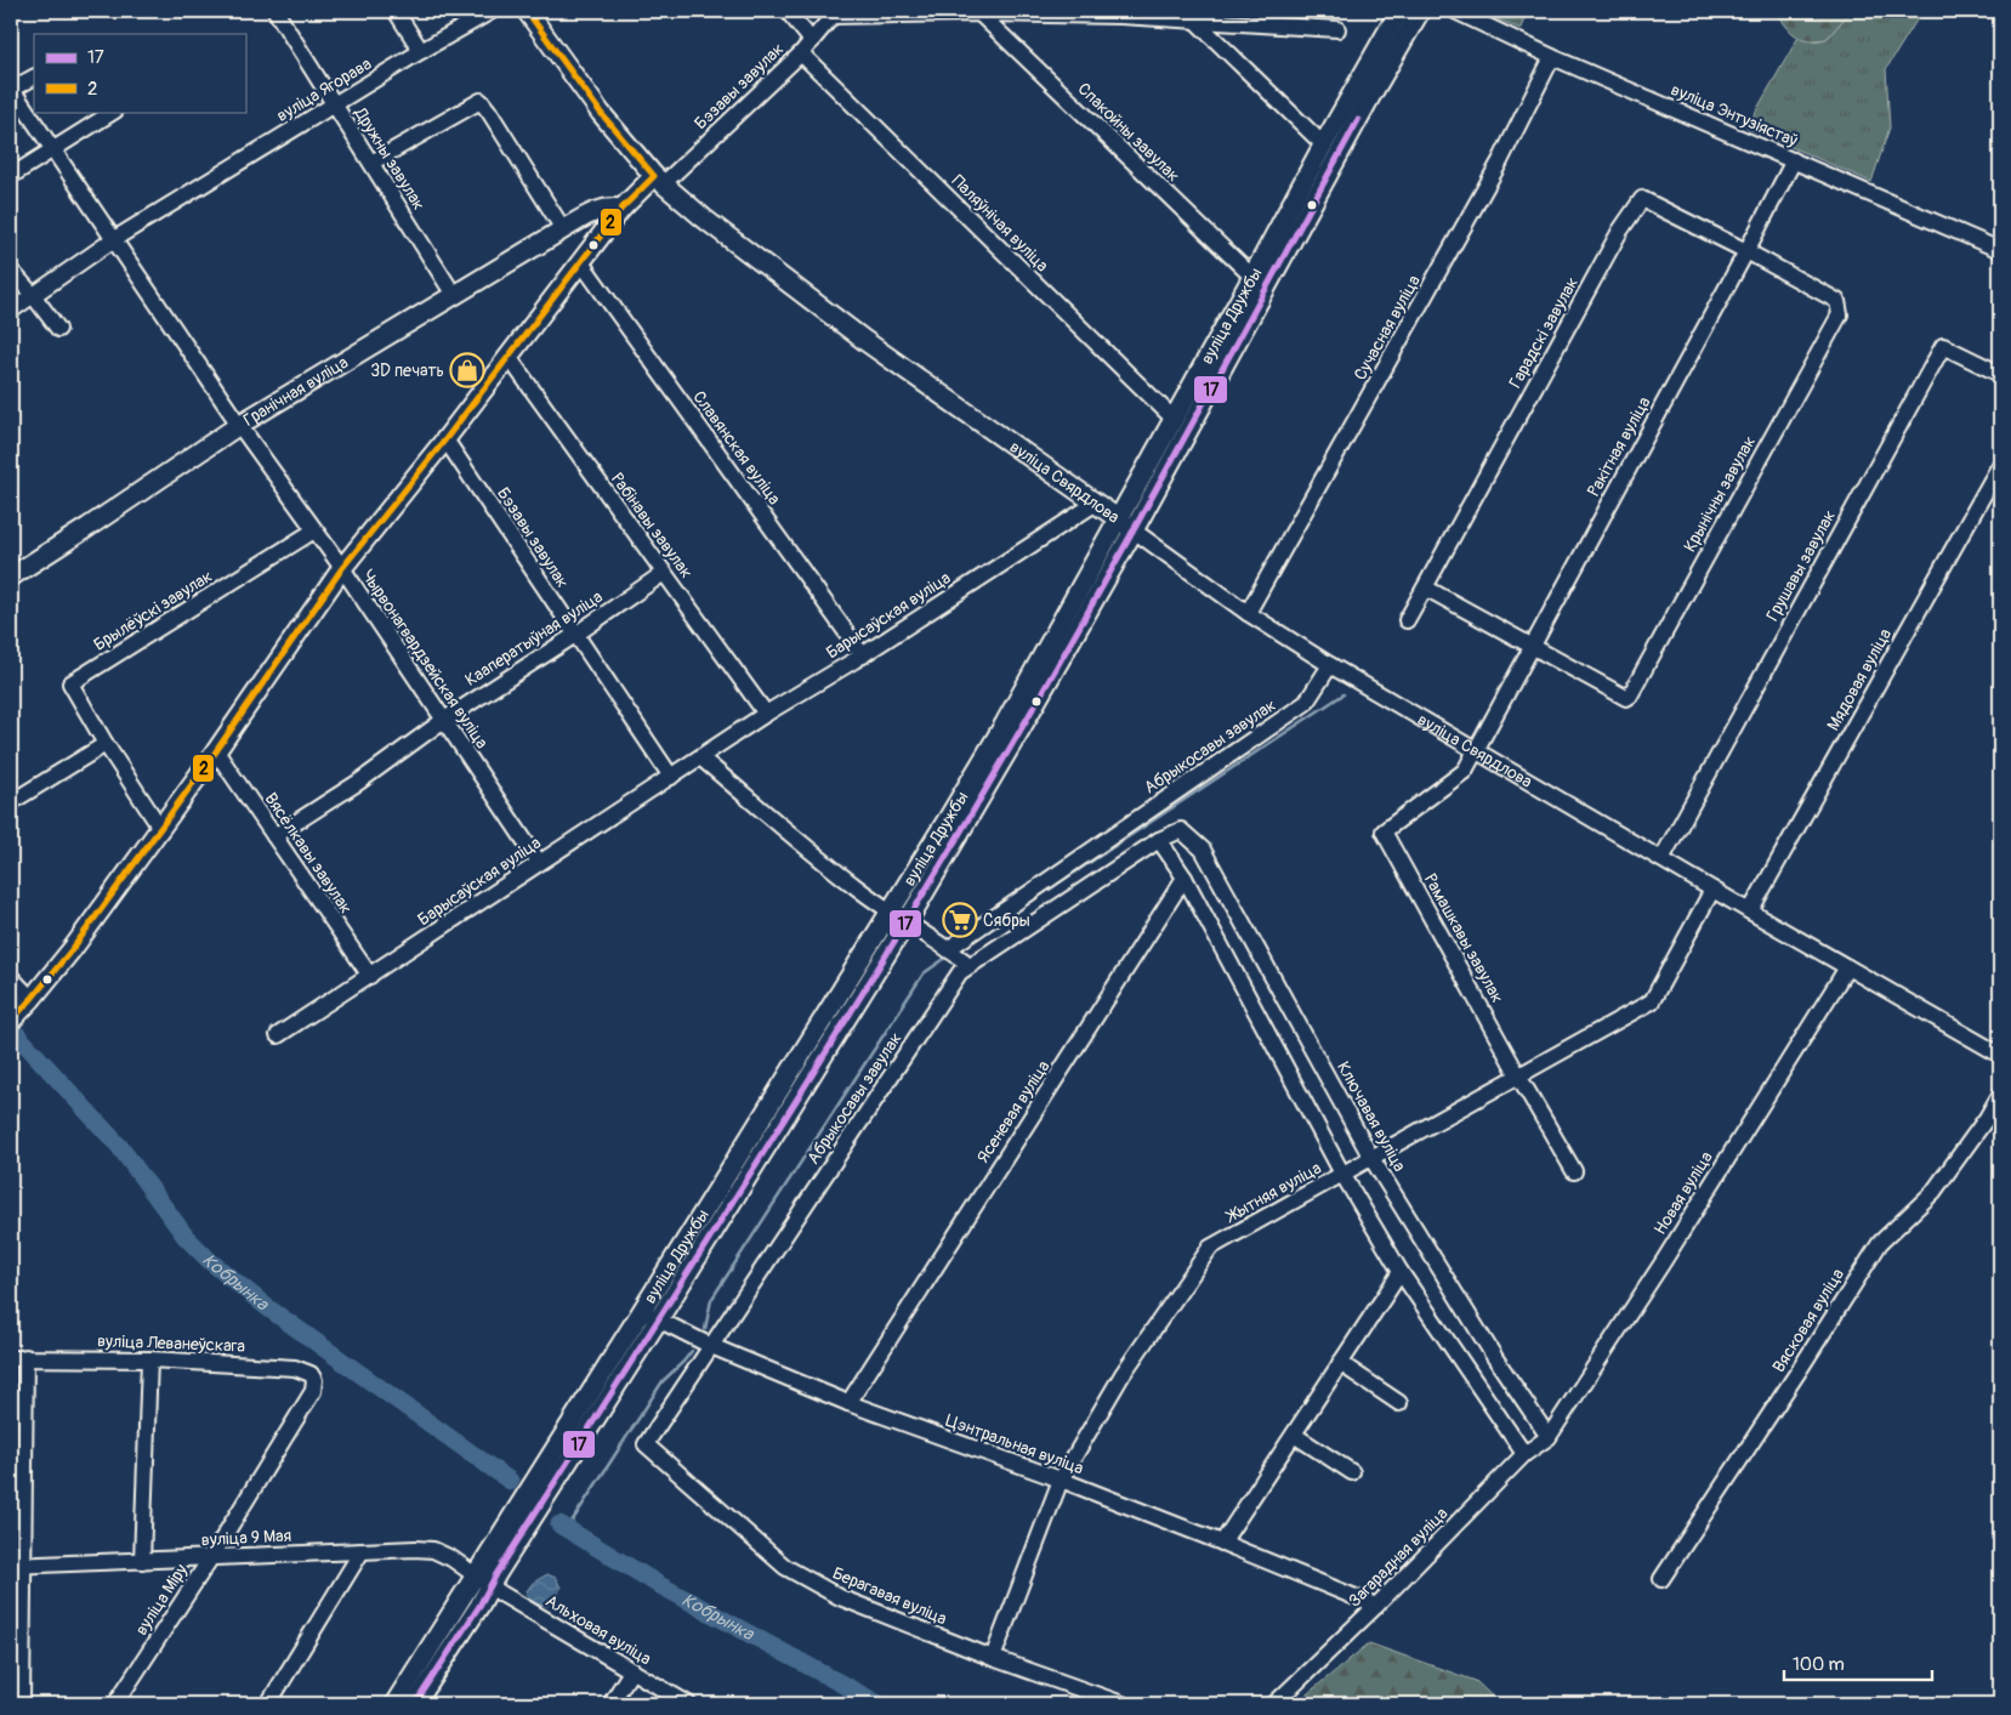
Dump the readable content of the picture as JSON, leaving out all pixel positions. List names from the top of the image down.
{
  "streets": {
    "main road": ["вуліца Дружбы", "Гранічная вуліца", "вуліца Свярдлова"],
    "street": [
      "Бэзавы завулак",
      "вуліца Ягорава",
      "вуліца Энтузіястаў",
      "Спакойны завулак",
      "Дружны завулак",
      "Паляўнічая вуліца",
      "Сучасная вуліца",
      "Гарадскі завулак",
      "Ракітная вуліца",
      "Славянская вуліца",
      "Крынічны завулак",
      "Рабінавы завулак",
      "Грушавы завулак",
      "Брылёўскі завулак",
      "Барысаўская вуліца",
      "Кааператыўная вуліца",
      "Чырвонагвардзейская вуліца",
      "Мядовая вуліца",
      "Абрыкосавы завулак",
      "Вясёлкавы завулак",
      "Рамашкавы завулак",
      "Ясеневая вуліца",
      "Ключавая вуліца",
      "Жытняя вуліца",
      "Новая вуліца",
      "Вясковая вуліца",
      "вуліца Леванеўскага",
      "Цэнтральная вуліца",
      "вуліца 9 Мая",
      "Загарадная вуліца",
      "Берагавая вуліца",
      "вуліца Міру",
      "Альховая вуліца"
    ]
  },
  "crossings": [
    ["Бэзавы завулак", "Паляўнічая вуліца"],
    ["Бэзавы завулак", "вуліца Свярдлова"],
    ["Бэзавы завулак", "Барысаўская вуліца"],
    ["Бэзавы завулак", "Кааператыўная вуліца"],
    ["вуліца Ягорава", "Дружны завулак"],
    ["вуліца Ягорава", "Чырвонагвардзейская вуліца"],
    ["вуліца Энтузіястаў", "Сучасная вуліца"],
    ["вуліца Энтузіястаў", "Ракітная вуліца"],
    ["Спакойны завулак", "вуліца Дружбы"],
    ["Дружны завулак", "Гранічная вуліца"],
    ["Паляўнічая вуліца", "вуліца Дружбы"],
    ["вуліца Дружбы", "вуліца Свярдлова"],
    ["вуліца Дружбы", "Цэнтральная вуліца"],
    ["вуліца Дружбы", "вуліца 9 Мая"],
    ["вуліца Дружбы", "Альховая вуліца"],
    ["Сучасная вуліца", "вуліца Свярдлова"],
    ["Гарадскі завулак", "Ракітная вуліца"],
    ["Гарадскі завулак", "Крынічны завулак"],
    ["Гранічная вуліца", "Чырвонагвардзейская вуліца"],
    ["Ракітная вуліца", "вуліца Свярдлова"],
    ["Ракітная вуліца", "Крынічны завулак"],
    ["Ракітная вуліца", "Рамашкавы завулак"],
    ["Славянская вуліца", "Барысаўская вуліца"],
    ["вуліца Свярдлова", "Грушавы завулак"],
    ["вуліца Свярдлова", "Барысаўская вуліца"],
    ["вуліца Свярдлова", "Мядовая вуліца"],
    ["вуліца Свярдлова", "Абрыкосавы завулак"],
    ["вуліца Свярдлова", "Рамашкавы завулак"],
    ["вуліца Свярдлова", "Жытняя вуліца"],
    ["вуліца Свярдлова", "Новая вуліца"],
    ["Рабінавы завулак", "Барысаўская вуліца"],
    ["Рабінавы завулак", "Кааператыўная вуліца"],
    ["Брылёўскі завулак", "Чырвонагвардзейская вуліца"],
    ["Барысаўская вуліца", "Чырвонагвардзейская вуліца"],
    ["Барысаўская вуліца", "Вясёлкавы завулак"],
    ["Кааператыўная вуліца", "Чырвонагвардзейская вуліца"],
    ["Кааператыўная вуліца", "Вясёлкавы завулак"],
    ["Абрыкосавы завулак", "Ключавая вуліца"],
    ["Абрыкосавы завулак", "Цэнтральная вуліца"],
    ["Абрыкосавы завулак", "Берагавая вуліца"],
    ["Рамашкавы завулак", "Жытняя вуліца"],
    ["Ясеневая вуліца", "Цэнтральная вуліца"],
    ["Ключавая вуліца", "Жытняя вуліца"],
    ["Ключавая вуліца", "Новая вуліца"],
    ["Ключавая вуліца", "Загарадная вуліца"],
    ["Жытняя вуліца", "Цэнтральная вуліца"],
    ["Жытняя вуліца", "Берагавая вуліца"],
    ["Новая вуліца", "Загарадная вуліца"],
    ["вуліца Леванеўскага", "вуліца Міру"],
    ["Цэнтральная вуліца", "Загарадная вуліца"],
    ["вуліца 9 Мая", "вуліца Міру"],
    ["вуліца 9 Мая", "Альховая вуліца"]
  ],
  "water": ["Кобрынка"],
  "places": {
    "shop": ["3D печать"],
    "supermarket": ["Сябры"]
  },
  "lines": ["transit line 2", "transit line 17"],
  "legend": ["17", "2"],
  "scale_bar": "100 m"
}
